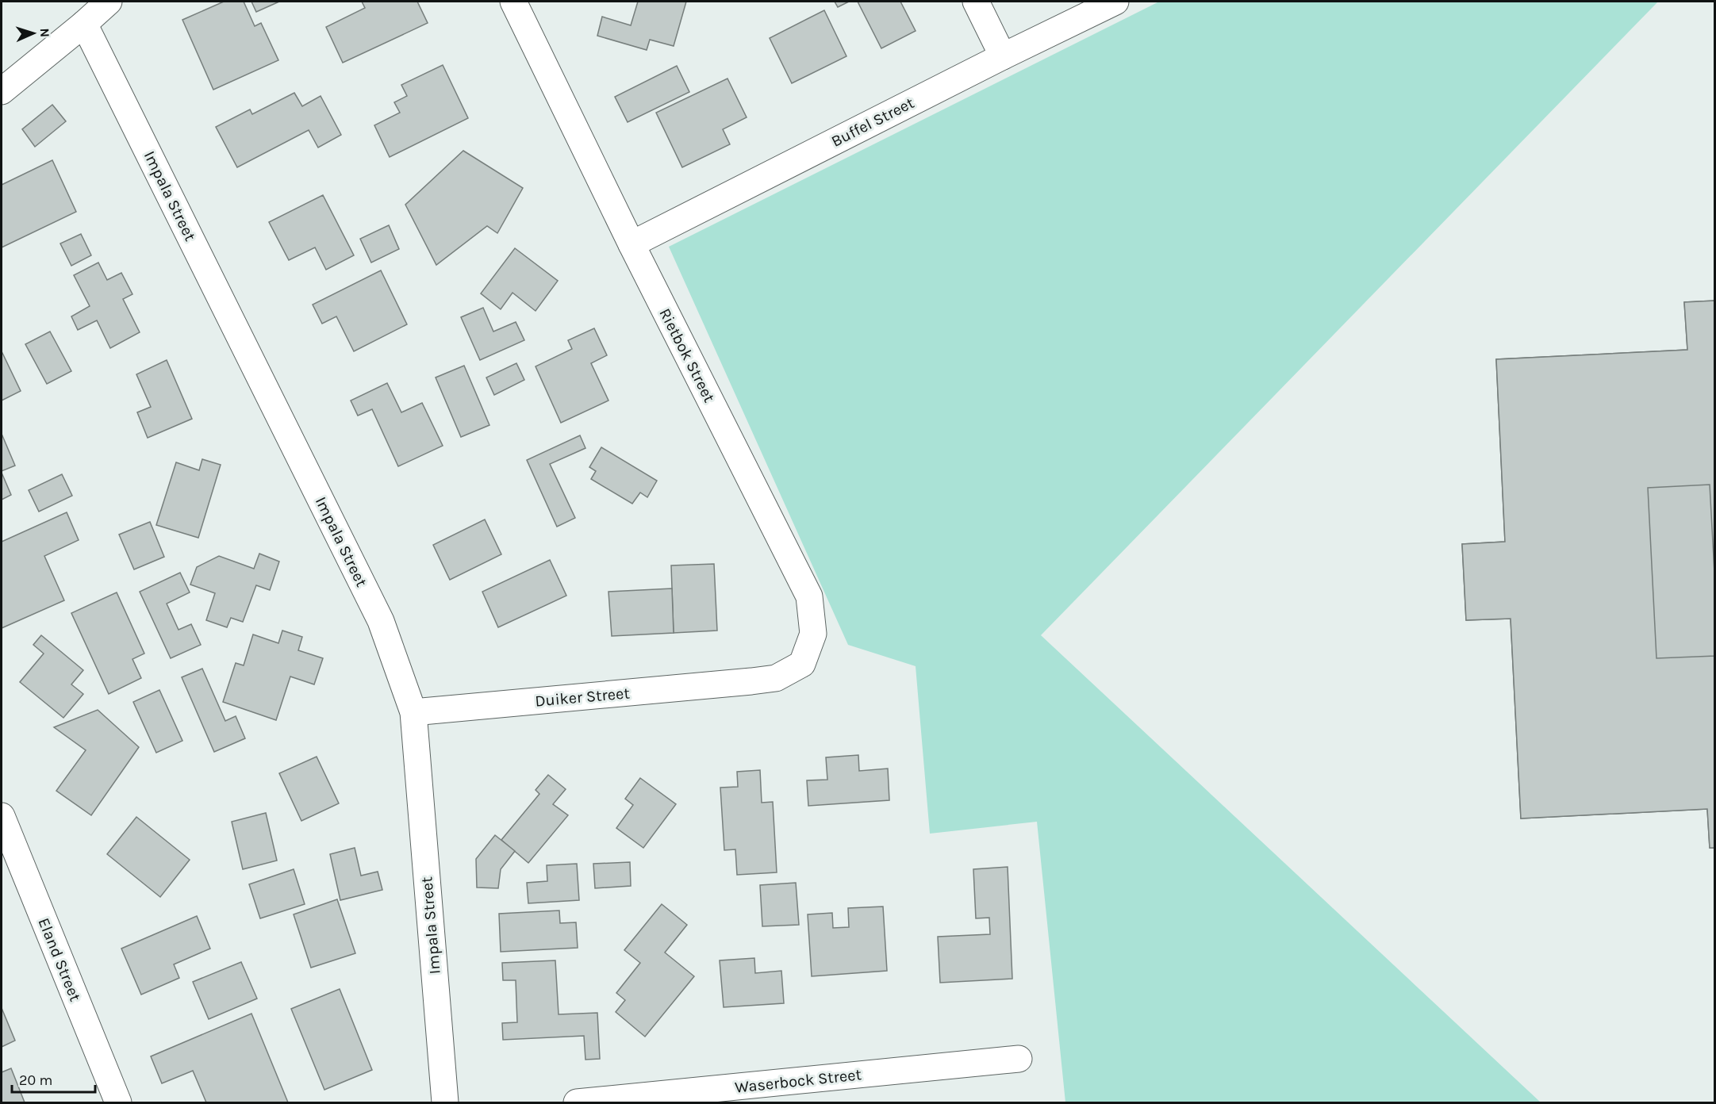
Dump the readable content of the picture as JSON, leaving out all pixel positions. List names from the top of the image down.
{
  "streets": {
    "street": [
      "Buffel Street",
      "Impala Street",
      "Rietbok Street",
      "Duiker Street",
      "Eland Street",
      "Waserbock Street"
    ]
  },
  "crossings": [
    ["Buffel Street", "Rietbok Street"],
    ["Impala Street", "Duiker Street"],
    ["Rietbok Street", "Duiker Street"]
  ],
  "scale_bar": "20 m",
  "north": "right"
}
